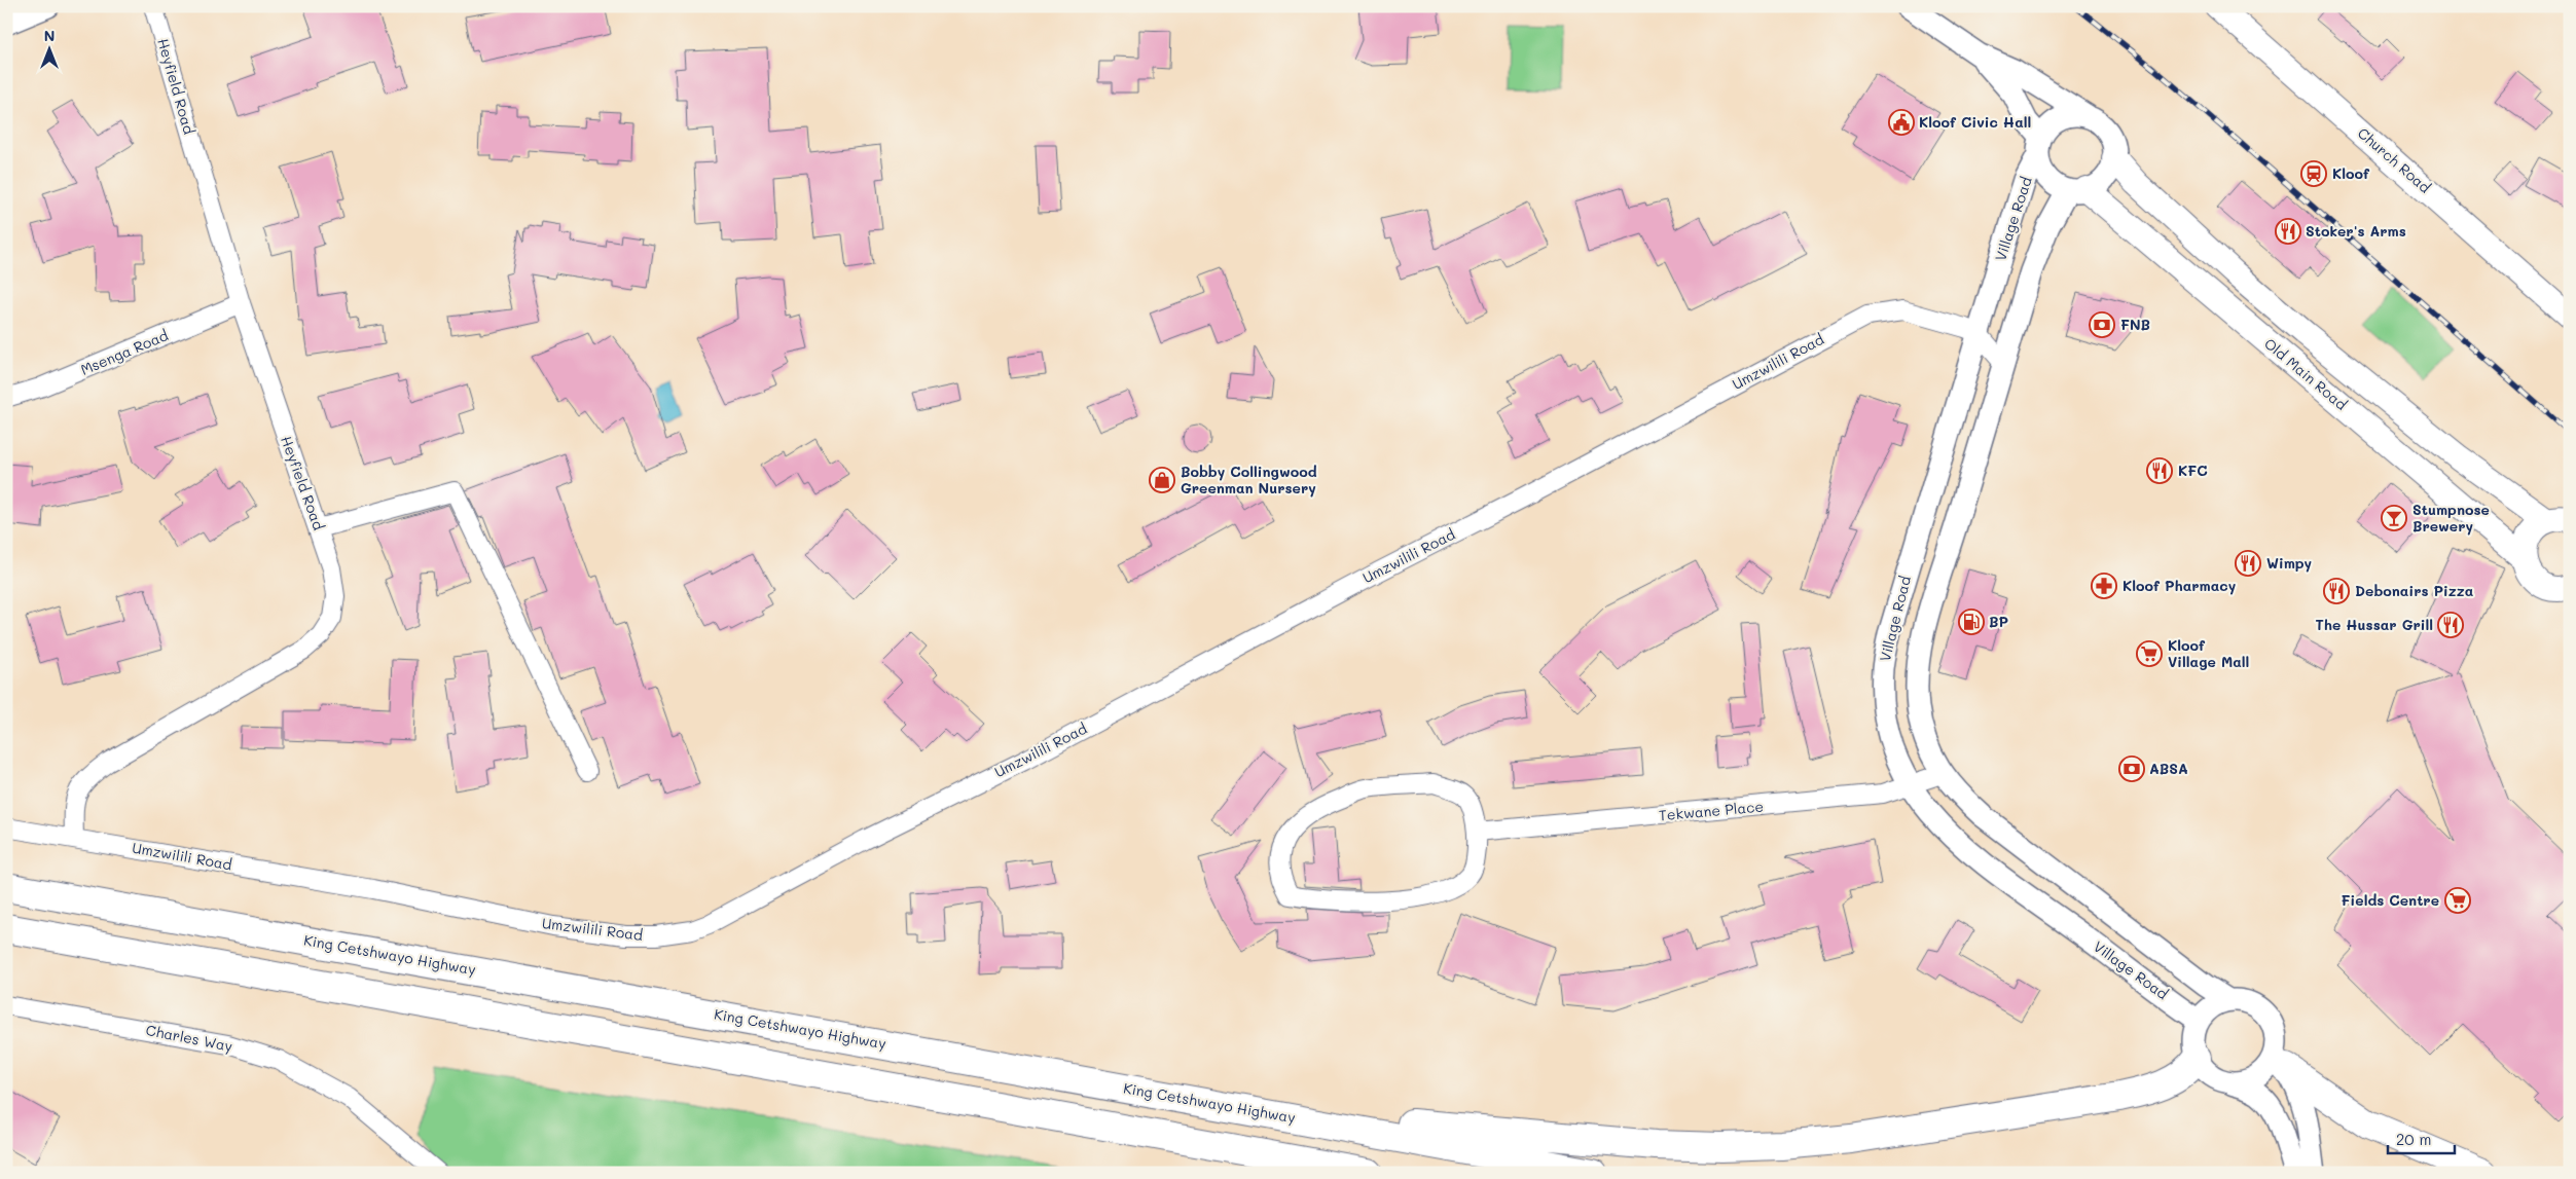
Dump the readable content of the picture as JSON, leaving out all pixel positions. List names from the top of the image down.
{
  "streets": {
    "highway": ["King Cetshwayo Highway"],
    "main road": ["Church Road", "Old Main Road"],
    "street": [
      "Heyfield Road",
      "Village Road",
      "Msenga Road",
      "Umzwilili Road",
      "Tekwane Place",
      "Charles Way"
    ]
  },
  "crossings": [
    ["Heyfield Road", "Msenga Road"],
    ["Heyfield Road", "Umzwilili Road"],
    ["Village Road", "Umzwilili Road"],
    ["Village Road", "Old Main Road"],
    ["Village Road", "Tekwane Place"]
  ],
  "places": {
    "public building": ["Kloof Civic Hall"],
    "station": ["Kloof"],
    "restaurant": [
      "Stoker's Arms",
      "KFC",
      "Wimpy",
      "Debonairs Pizza",
      "The Hussar Grill"
    ],
    "bank": ["FNB", "ABSA"],
    "shop": ["Bobby Collingwood Greenman Nursery"],
    "bar": ["Stumpnose Brewery"],
    "pharmacy": ["Kloof Pharmacy"],
    "fuel station": ["BP"],
    "supermarket": ["Kloof Village Mall", "Fields Centre"]
  },
  "scale_bar": "20 m",
  "north": "top"
}
